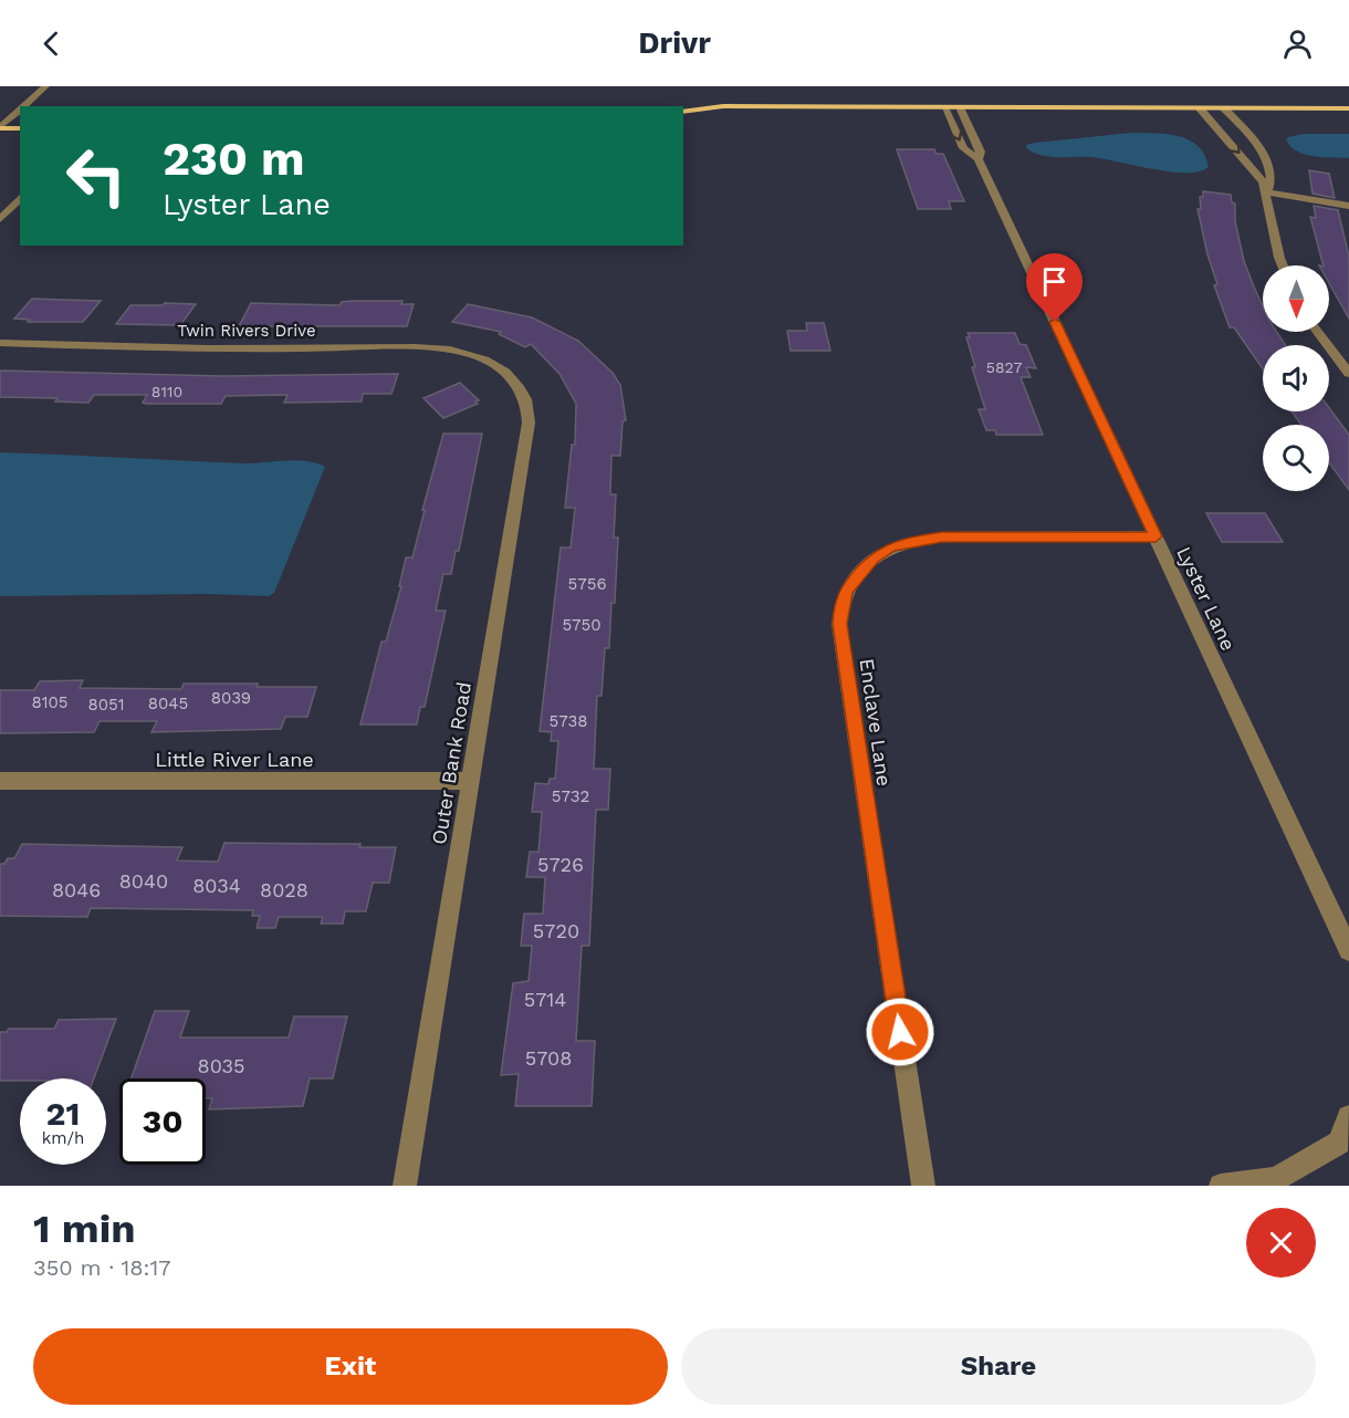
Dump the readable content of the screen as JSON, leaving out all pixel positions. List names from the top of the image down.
{
  "streets": {
    "street": [
      "Twin Rivers Drive",
      "Lyster Lane",
      "Enclave Lane",
      "Little River Lane",
      "Outer Bank Road"
    ]
  },
  "crossings": [
    ["Twin Rivers Drive", "Outer Bank Road"],
    ["Lyster Lane", "Enclave Lane"],
    ["Little River Lane", "Outer Bank Road"]
  ],
  "house_numbers": [
    "5827",
    "8110",
    "5756",
    "5750",
    "8039",
    "8105",
    "8045",
    "8051",
    "5738",
    "5732",
    "5726",
    "8040",
    "8034",
    "8046",
    "8028",
    "5720",
    "5714",
    "5708",
    "8035"
  ],
  "north": "bottom",
  "page": {
    "header": "Drivr",
    "turn": ["230 m", "Lyster Lane"],
    "speed": "21 km/h",
    "limit": "30",
    "heading": ["1 min", "350 m · 18:17"],
    "buttons": ["Exit", "Share"]
  }
}
